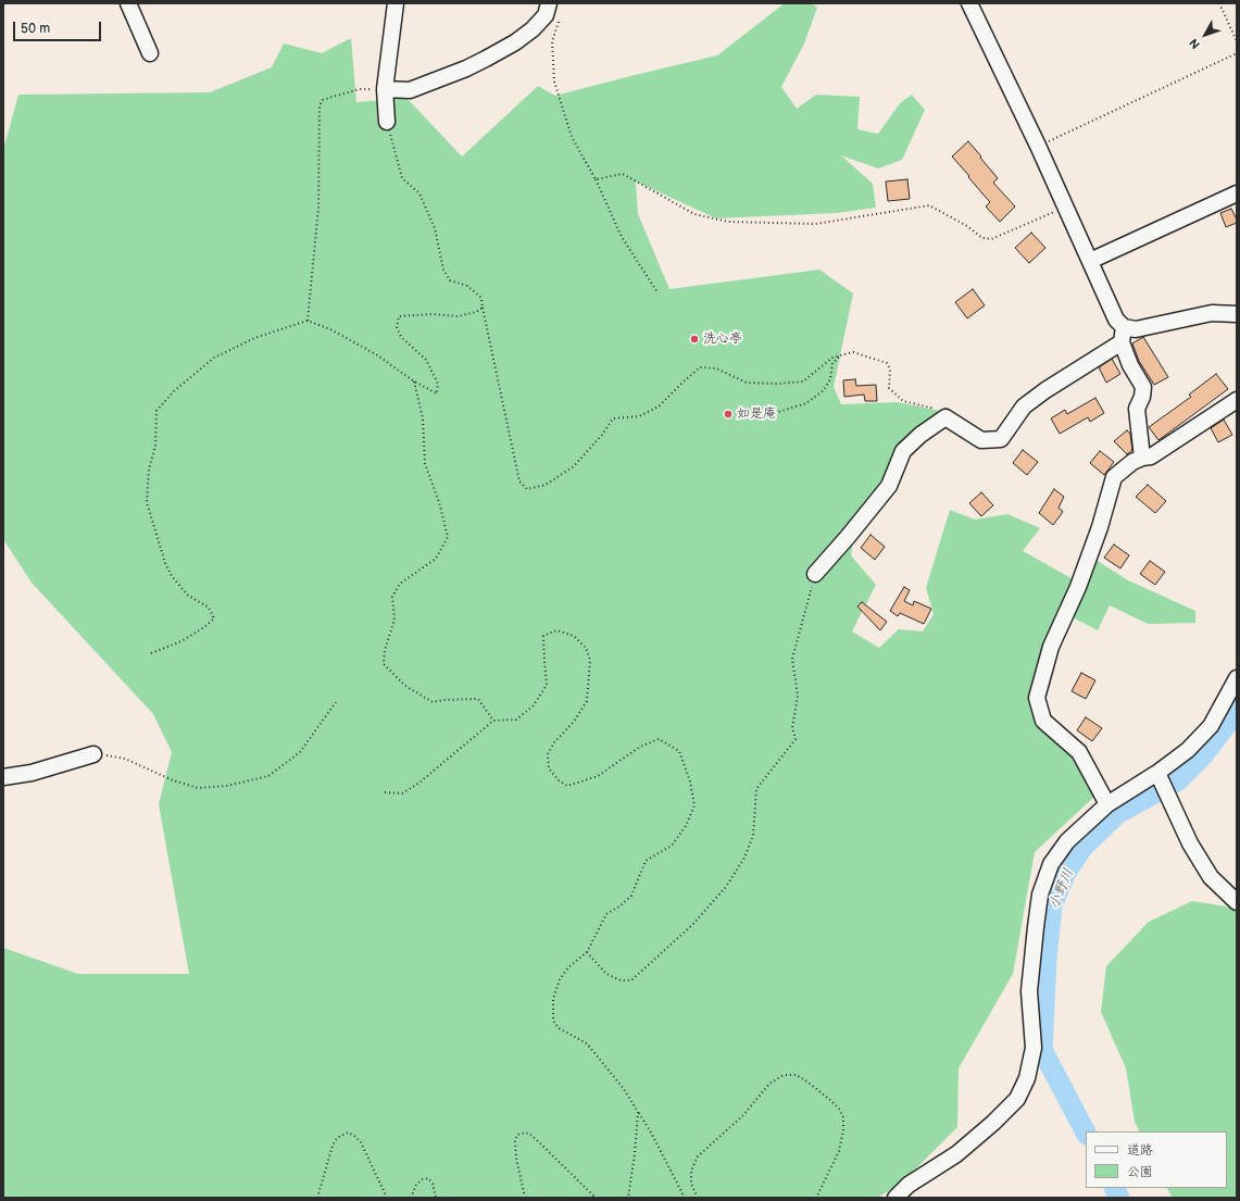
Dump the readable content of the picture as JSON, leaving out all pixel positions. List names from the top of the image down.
{
  "water": ["小野川"],
  "places": ["洗心亭", "如是庵"],
  "legend": ["道路", "公園"],
  "scale_bar": "50 m",
  "north": "bottom left"
}
